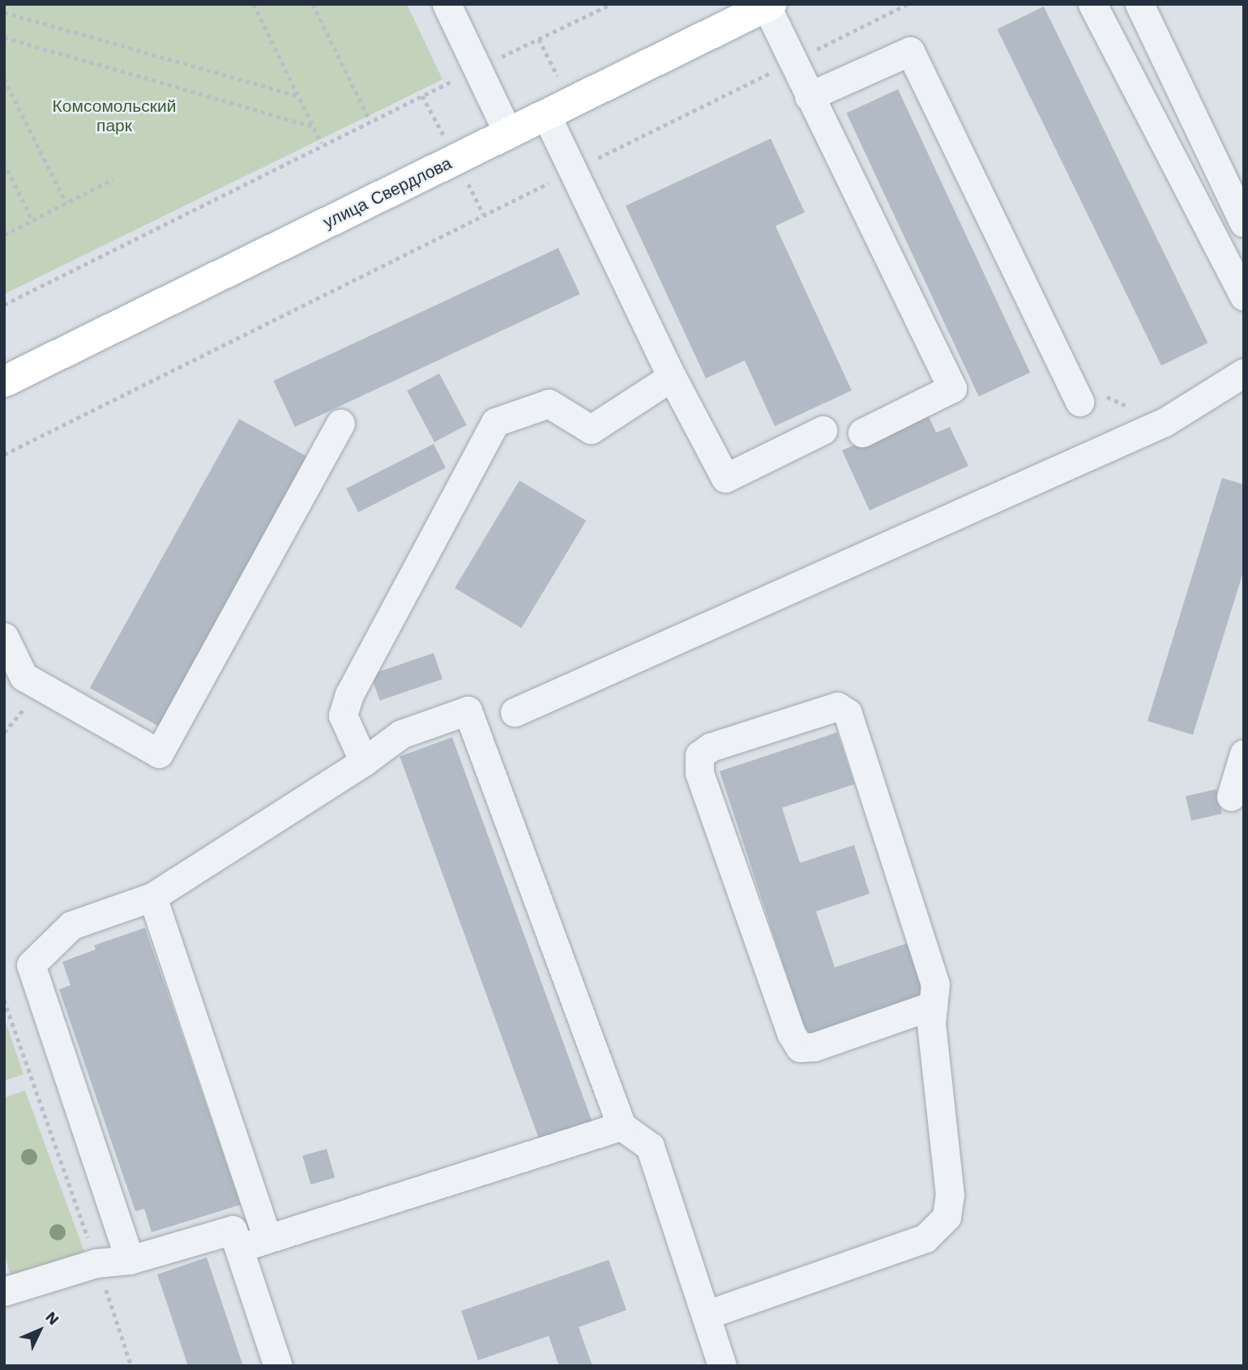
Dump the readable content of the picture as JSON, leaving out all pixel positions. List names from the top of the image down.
{
  "streets": {
    "main road": ["улица Свердлова"]
  },
  "parks": ["Комсомольский парк"],
  "north": "top right"
}
